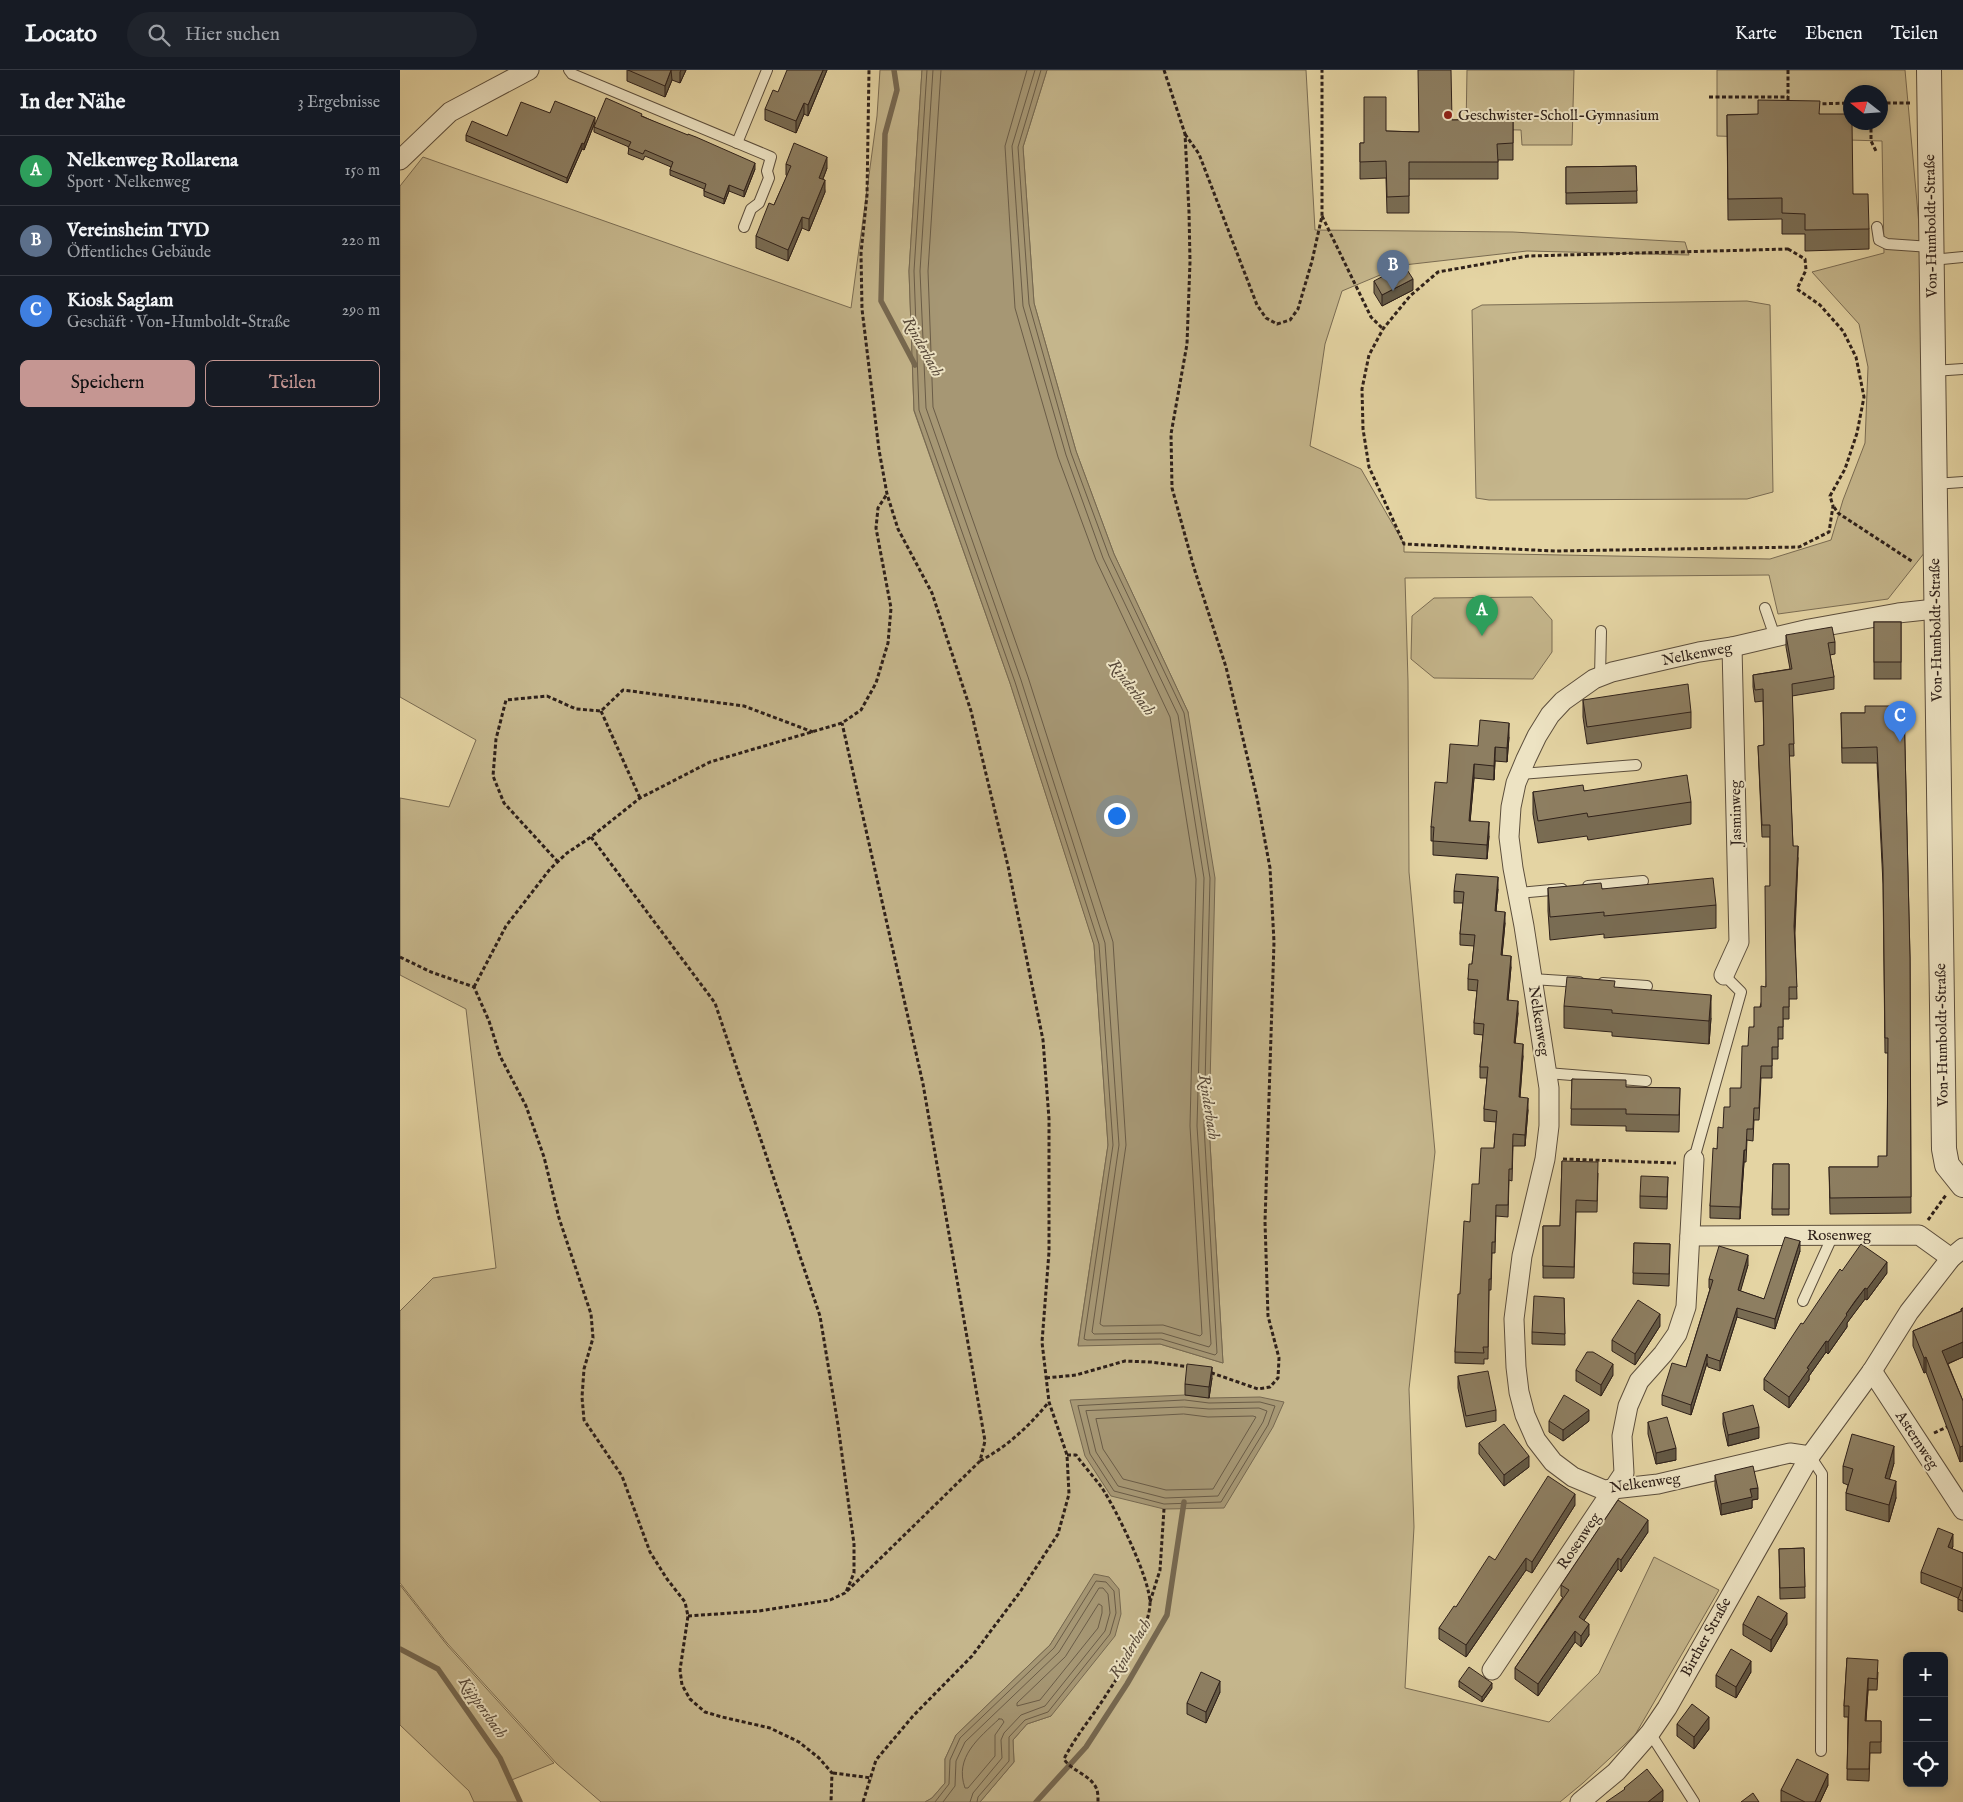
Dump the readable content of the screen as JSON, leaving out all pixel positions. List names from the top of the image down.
{
  "streets": {
    "street": [
      "Von-Humboldt-Straße",
      "Nelkenweg",
      "Jasminweg",
      "Rosenweg",
      "Asternweg",
      "Birther Straße"
    ]
  },
  "crossings": [
    ["Von-Humboldt-Straße", "Nelkenweg"],
    ["Nelkenweg", "Jasminweg"],
    ["Nelkenweg", "Rosenweg"],
    ["Nelkenweg", "Birther Straße"],
    ["Rosenweg", "Birther Straße"],
    ["Asternweg", "Birther Straße"]
  ],
  "water": ["Rinderbach", "Küppersbach"],
  "places": ["Geschwister-Scholl-Gymnasium"],
  "north": "left",
  "page": {
    "header": "Locato",
    "search": "Hier suchen",
    "nav": ["Karte", "Ebenen", "Teilen"],
    "heading": ["In der Nähe", "3 Ergebnisse"],
    "list": [
      {
        "mark": "A",
        "name": "Nelkenweg Rollarena",
        "note": "Sport · Nelkenweg",
        "value": "150 m"
      },
      {
        "mark": "B",
        "name": "Vereinsheim TVD",
        "note": "Öffentliches Gebäude",
        "value": "220 m"
      },
      {
        "mark": "C",
        "name": "Kiosk Saglam",
        "note": "Geschäft · Von-Humboldt-Straße",
        "value": "290 m"
      }
    ],
    "pins": ["B", "A", "C"],
    "buttons": ["Speichern", "Teilen"],
    "map_buttons": ["+", "−"]
  }
}
